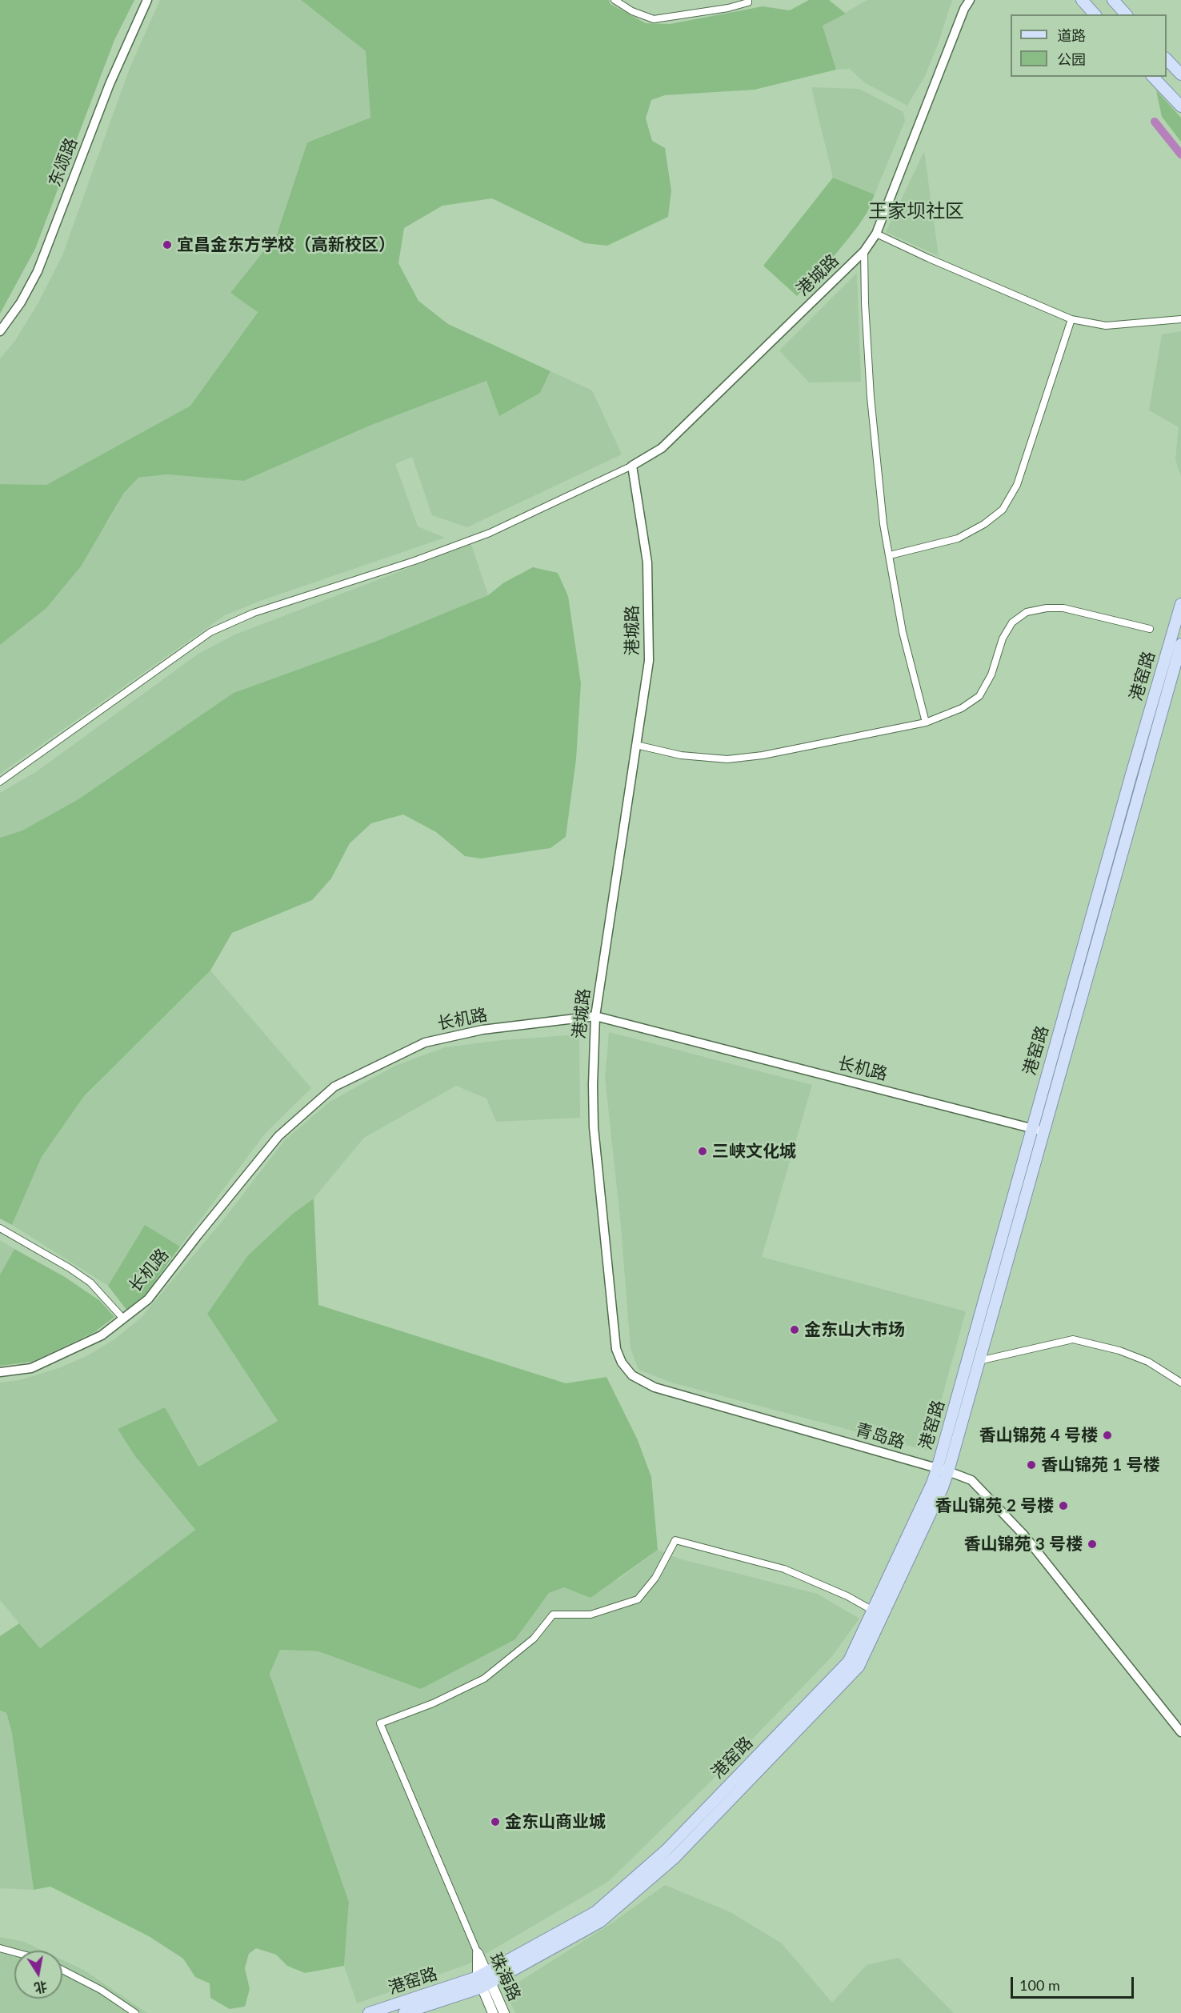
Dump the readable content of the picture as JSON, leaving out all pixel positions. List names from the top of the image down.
{
  "streets": {
    "main road": ["港窑路", "珠海路"],
    "street": [
      "东颂路",
      "港城路",
      "长机路",
      "青岛路"
    ]
  },
  "crossings": [
    ["港城路", "长机路"],
    ["港城路", "青岛路"],
    ["港窑路", "长机路"],
    ["港窑路", "青岛路"],
    ["港窑路", "珠海路"]
  ],
  "districts": ["王家坝社区"],
  "places": [
    "宜昌金东方学校（高新校区）",
    "三峡文化城",
    "金东山大市场",
    "香山锦苑 4 号楼",
    "香山锦苑 1 号楼",
    "香山锦苑 2 号楼",
    "香山锦苑 3 号楼",
    "金东山商业城"
  ],
  "legend": ["道路", "公园"],
  "scale_bar": "100 m",
  "north": "bottom"
}
